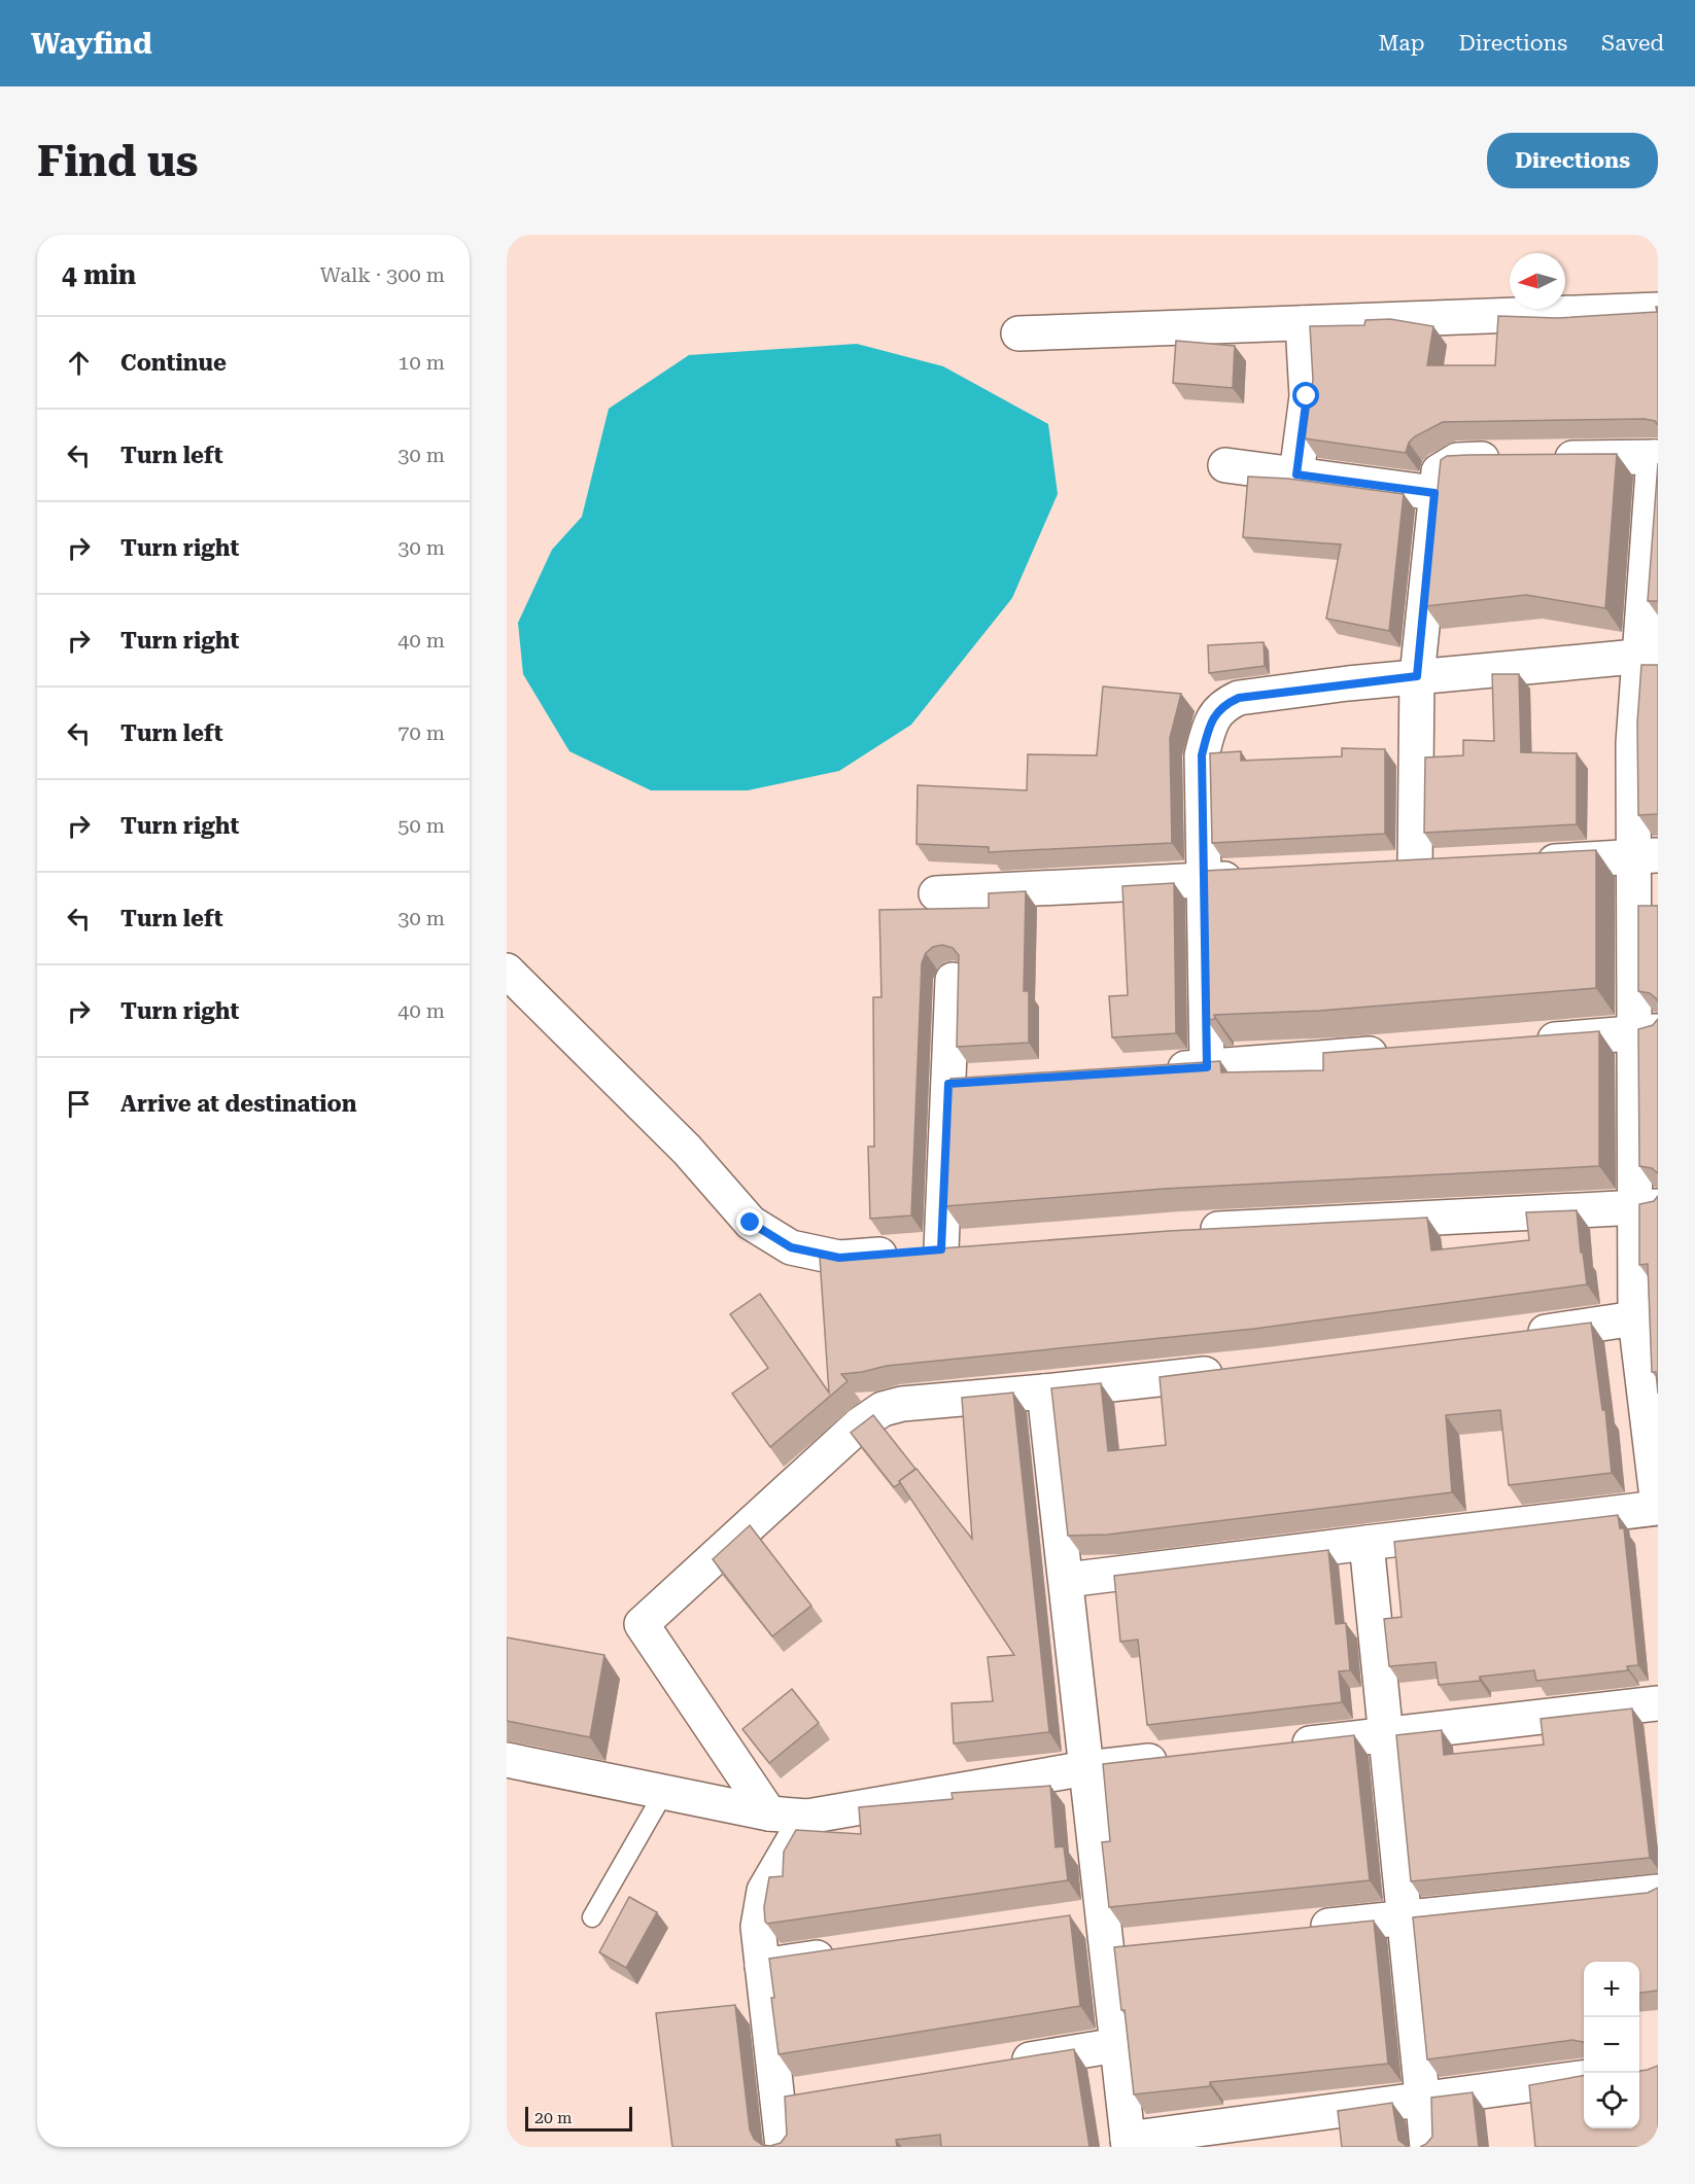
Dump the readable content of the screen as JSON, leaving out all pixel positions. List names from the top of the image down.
{
  "scale_bar": "20 m",
  "north": "left",
  "page": {
    "header": "Wayfind",
    "nav": ["Map", "Directions", "Saved"],
    "buttons": "Directions",
    "title": "Find us",
    "heading": ["4 min", "Walk · 300 m"],
    "list": [
      ["Continue", "10 m"],
      ["Turn left", "30 m"],
      ["Turn right", "30 m"],
      ["Turn right", "40 m"],
      ["Turn left", "70 m"],
      ["Turn right", "50 m"],
      ["Turn left", "30 m"],
      ["Turn right", "40 m"],
      "Arrive at destination"
    ],
    "map_buttons": ["+", "−"],
    "scale": "20 m"
  }
}
